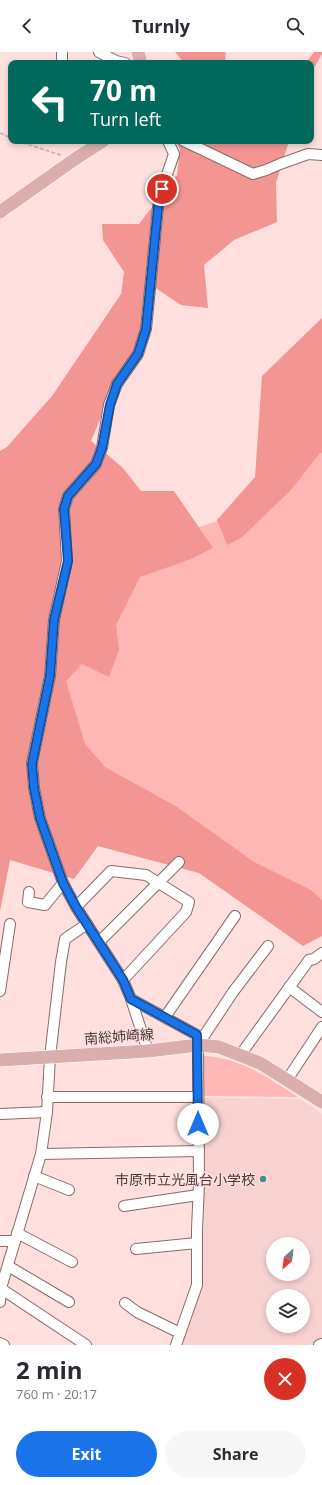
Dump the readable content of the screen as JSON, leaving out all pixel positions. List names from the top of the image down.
{
  "streets": {
    "main road": ["南総姉崎線"]
  },
  "places": ["市原市立光風台小学校"],
  "north": "bottom left",
  "page": {
    "header": "Turnly",
    "turn": ["70 m", "Turn left"],
    "heading": ["2 min", "760 m · 20:17"],
    "buttons": ["Exit", "Share"]
  }
}
